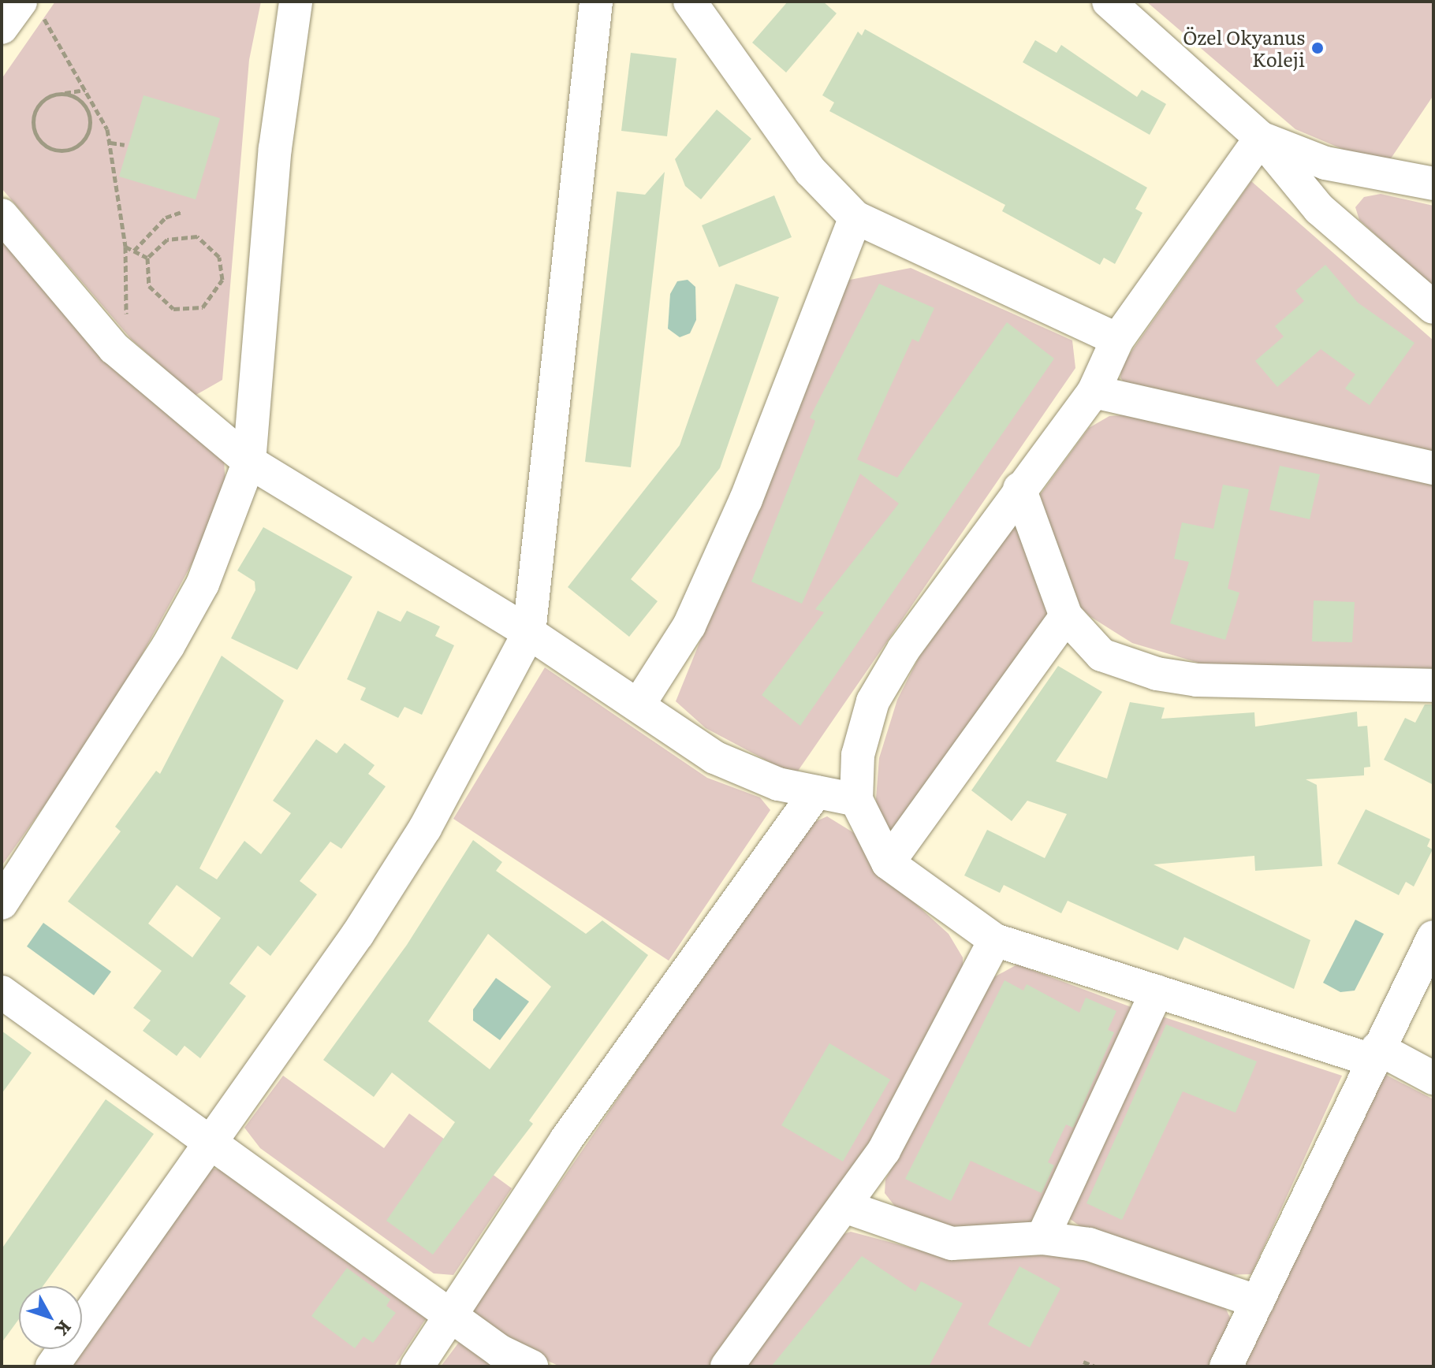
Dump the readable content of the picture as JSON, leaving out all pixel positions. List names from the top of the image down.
{
  "places": ["Özel Okyanus Koleji"],
  "north": "bottom right"
}
